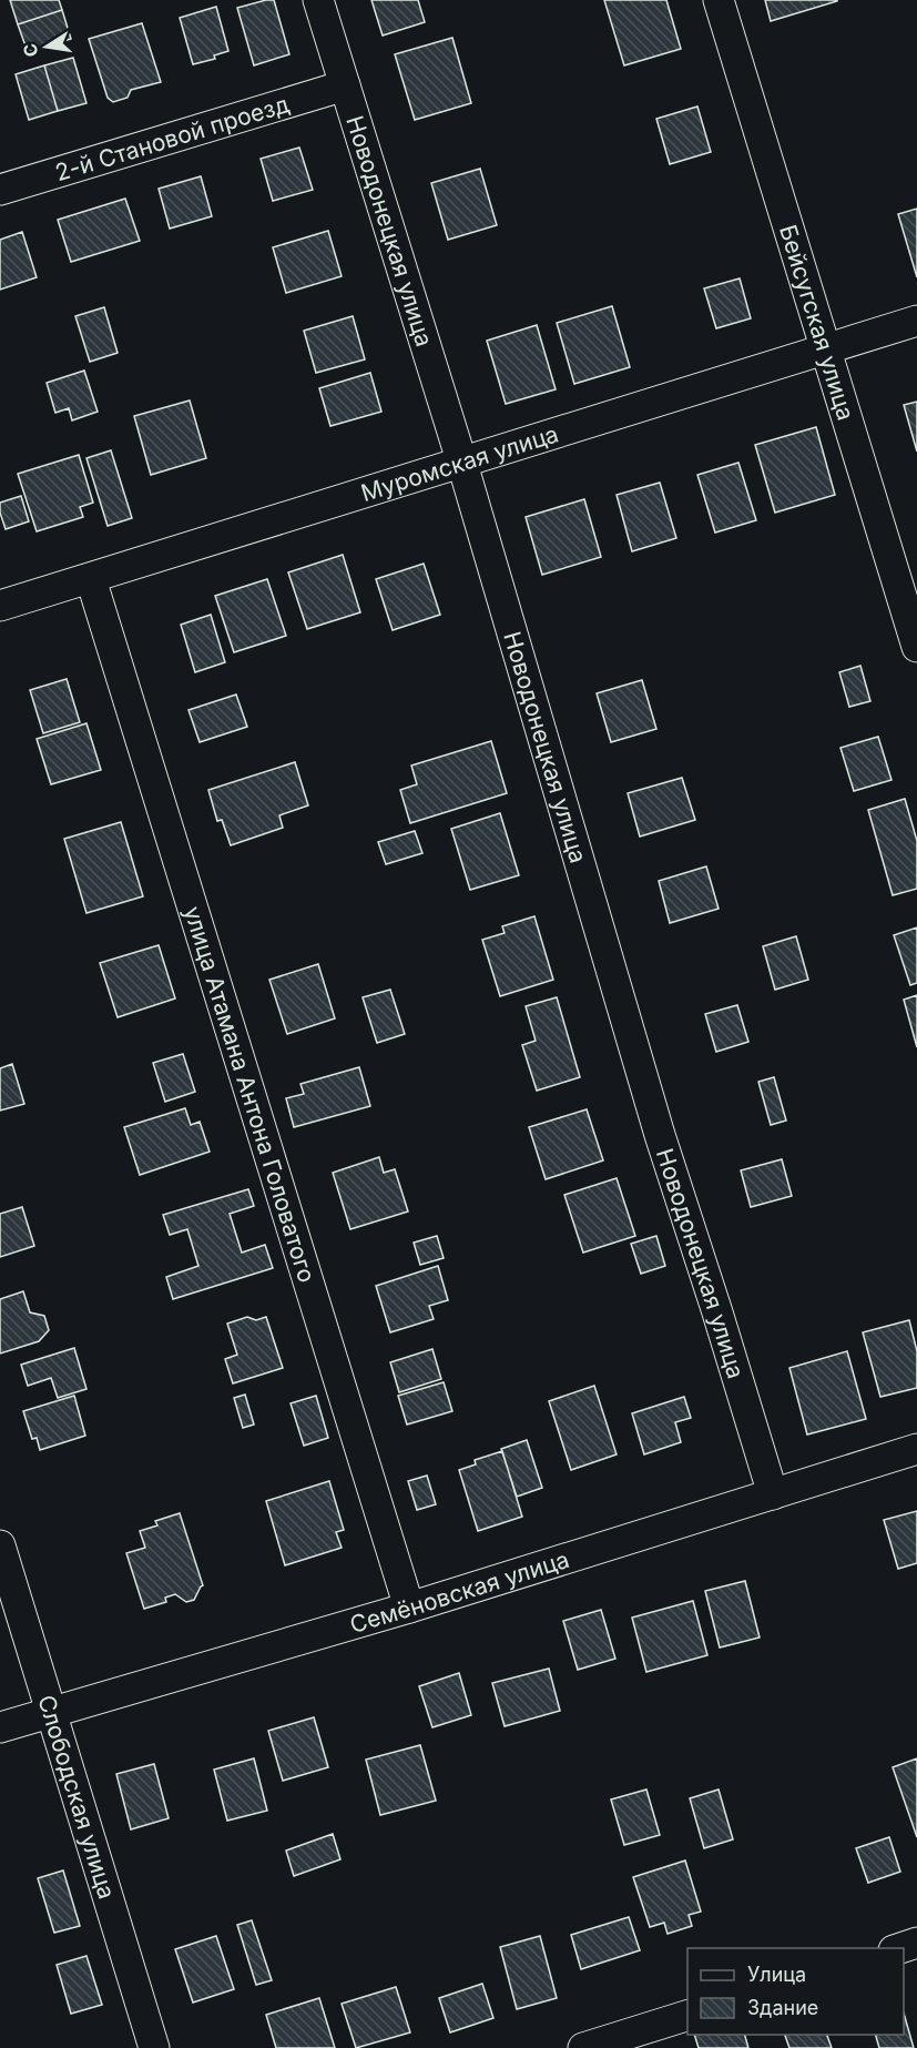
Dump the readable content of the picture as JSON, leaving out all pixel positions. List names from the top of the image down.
{
  "streets": {
    "street": [
      "2-й Становой проезд",
      "Новодонецкая улица",
      "Бейсугская улица",
      "Муромская улица",
      "улица Атамана Антона Головатого",
      "Семёновская улица",
      "Слободская улица"
    ]
  },
  "crossings": [
    ["2-й Становой проезд", "Новодонецкая улица"],
    ["Новодонецкая улица", "Муромская улица"],
    ["Новодонецкая улица", "Семёновская улица"],
    ["Бейсугская улица", "Муромская улица"],
    ["Муромская улица", "улица Атамана Антона Головатого"],
    ["улица Атамана Антона Головатого", "Семёновская улица"],
    ["Семёновская улица", "Слободская улица"]
  ],
  "legend": ["Улица", "Здание"],
  "north": "left"
}
